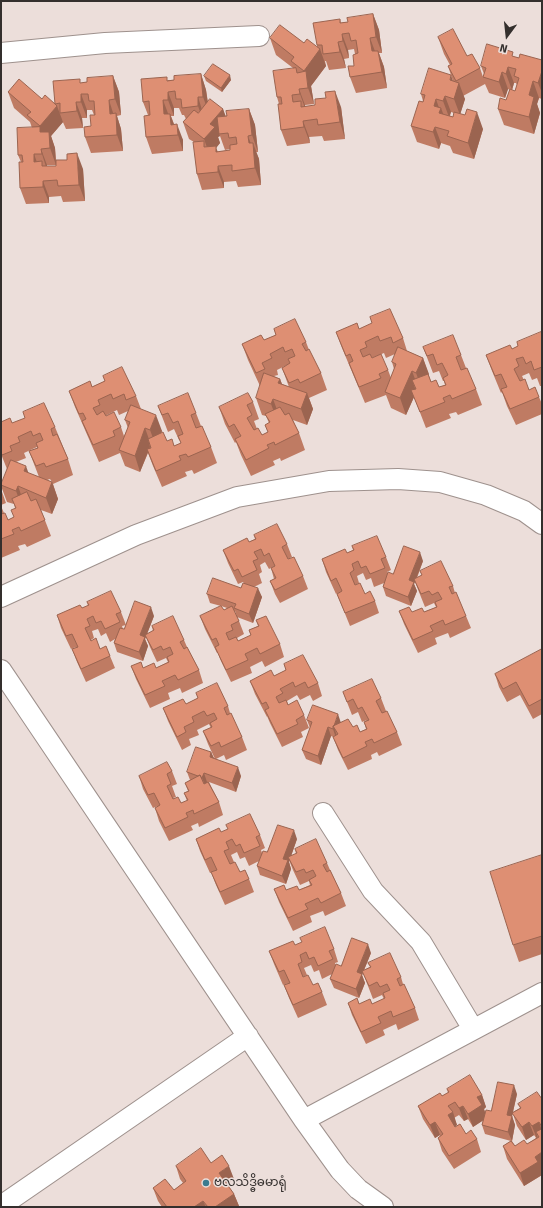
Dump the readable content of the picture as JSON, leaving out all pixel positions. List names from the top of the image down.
{
  "places": ["ဗလသိဒ္ဓိဓမာရုံ"],
  "north": "bottom"
}
